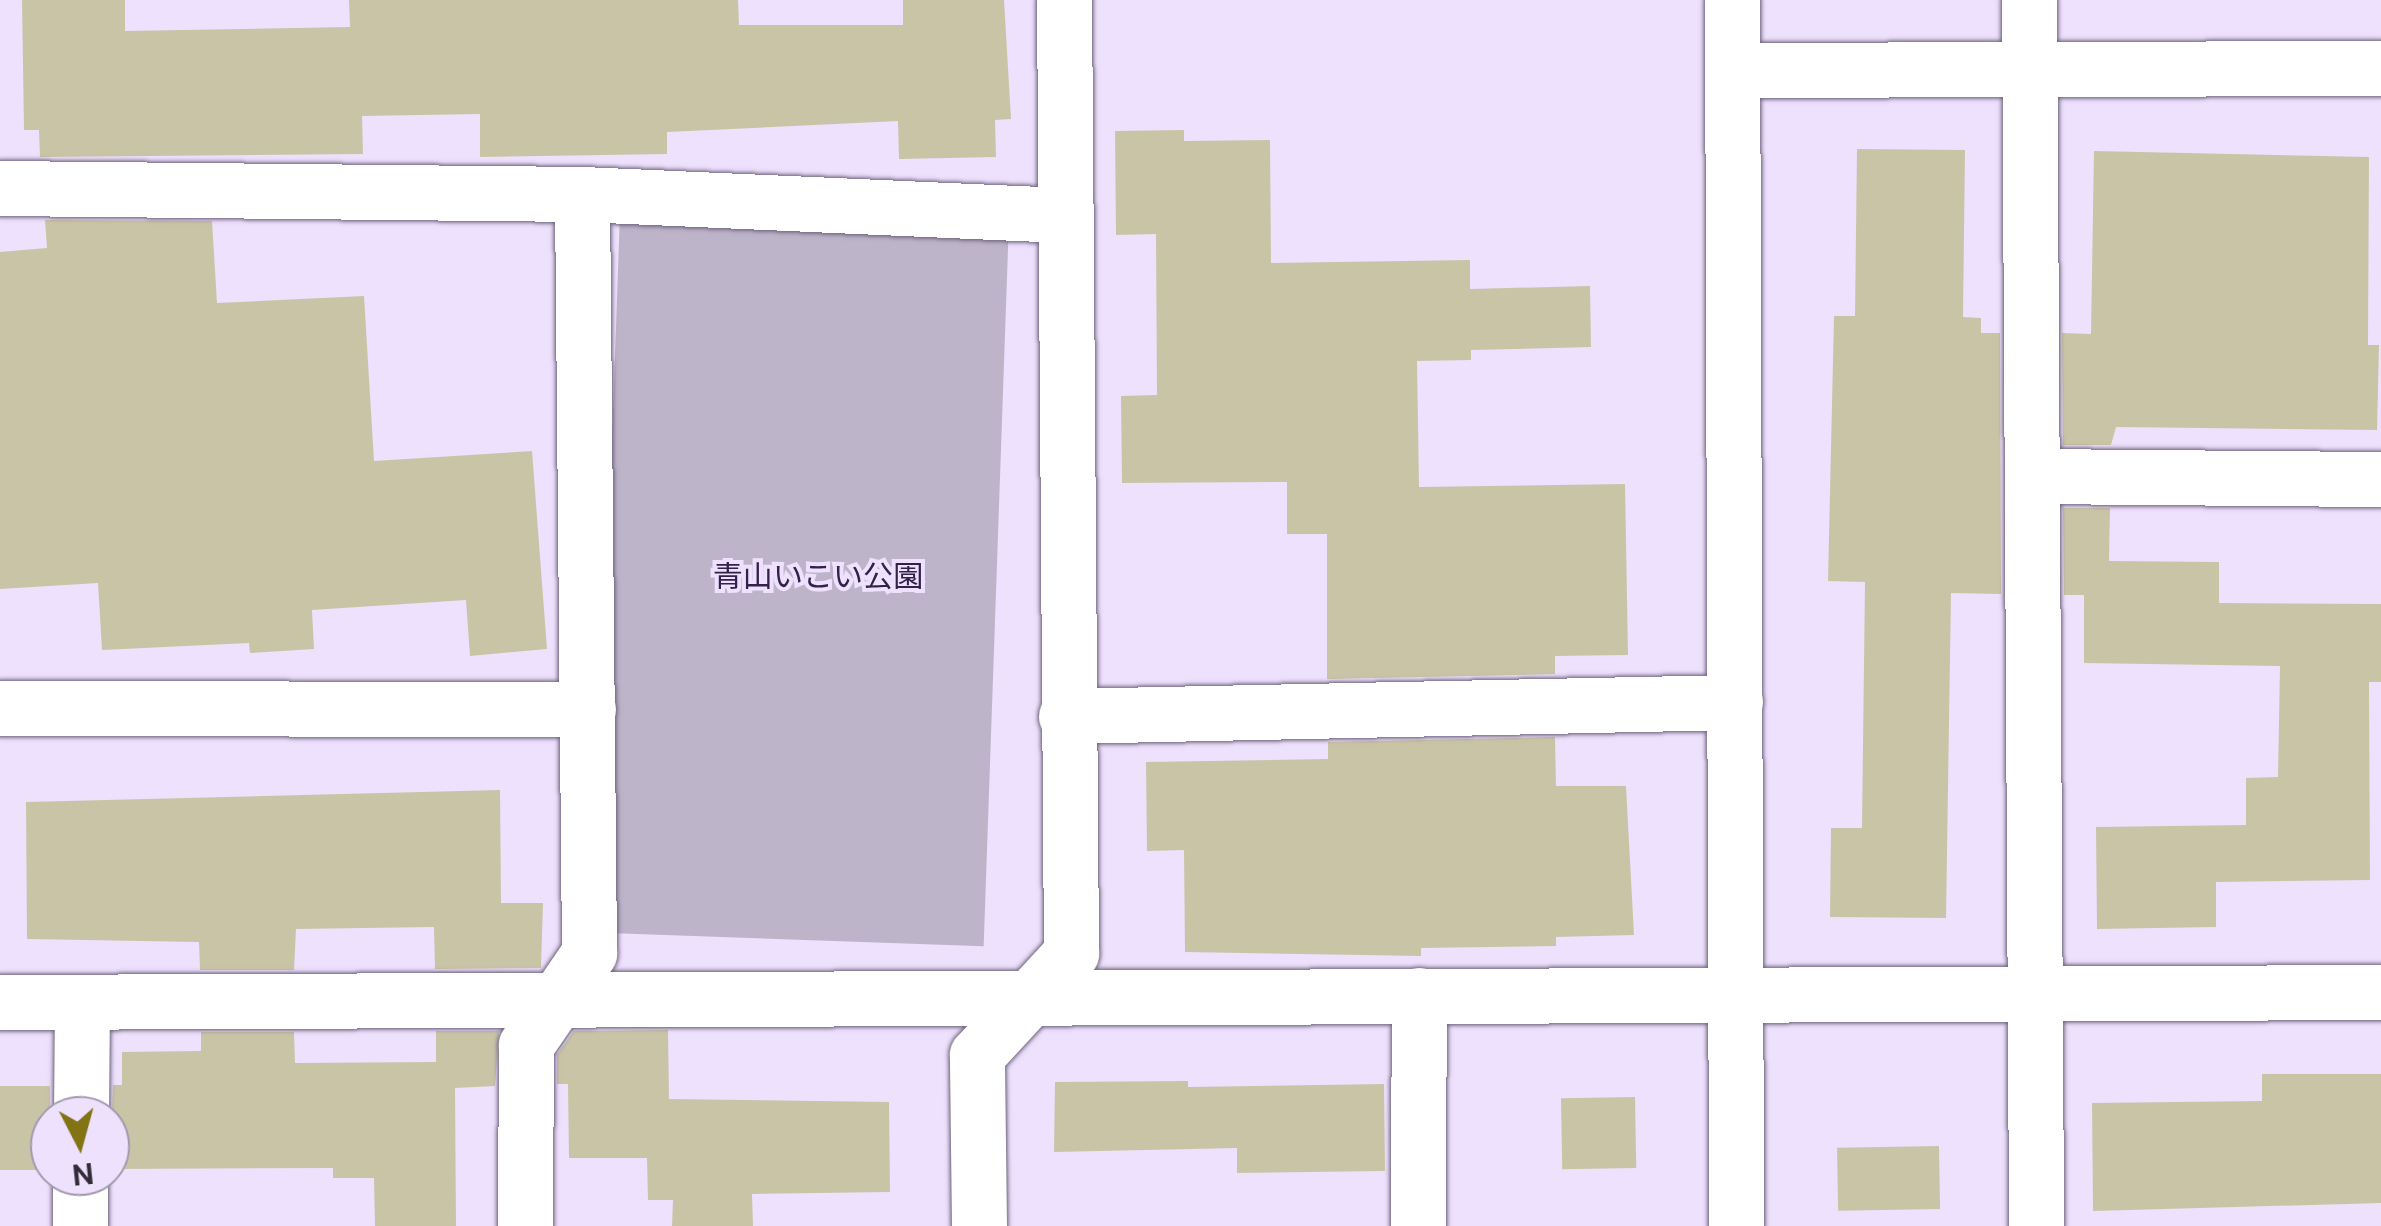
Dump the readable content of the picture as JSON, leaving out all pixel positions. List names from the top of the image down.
{
  "parks": ["青山いこい公園"],
  "north": "bottom"
}
